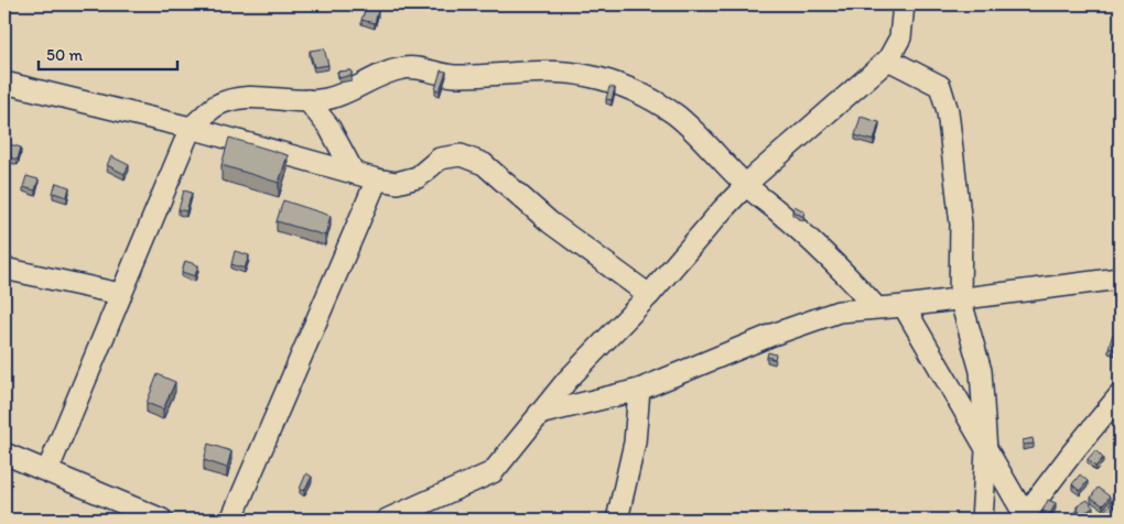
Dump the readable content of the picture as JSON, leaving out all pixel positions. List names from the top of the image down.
{
  "scale_bar": "50 m"
}
